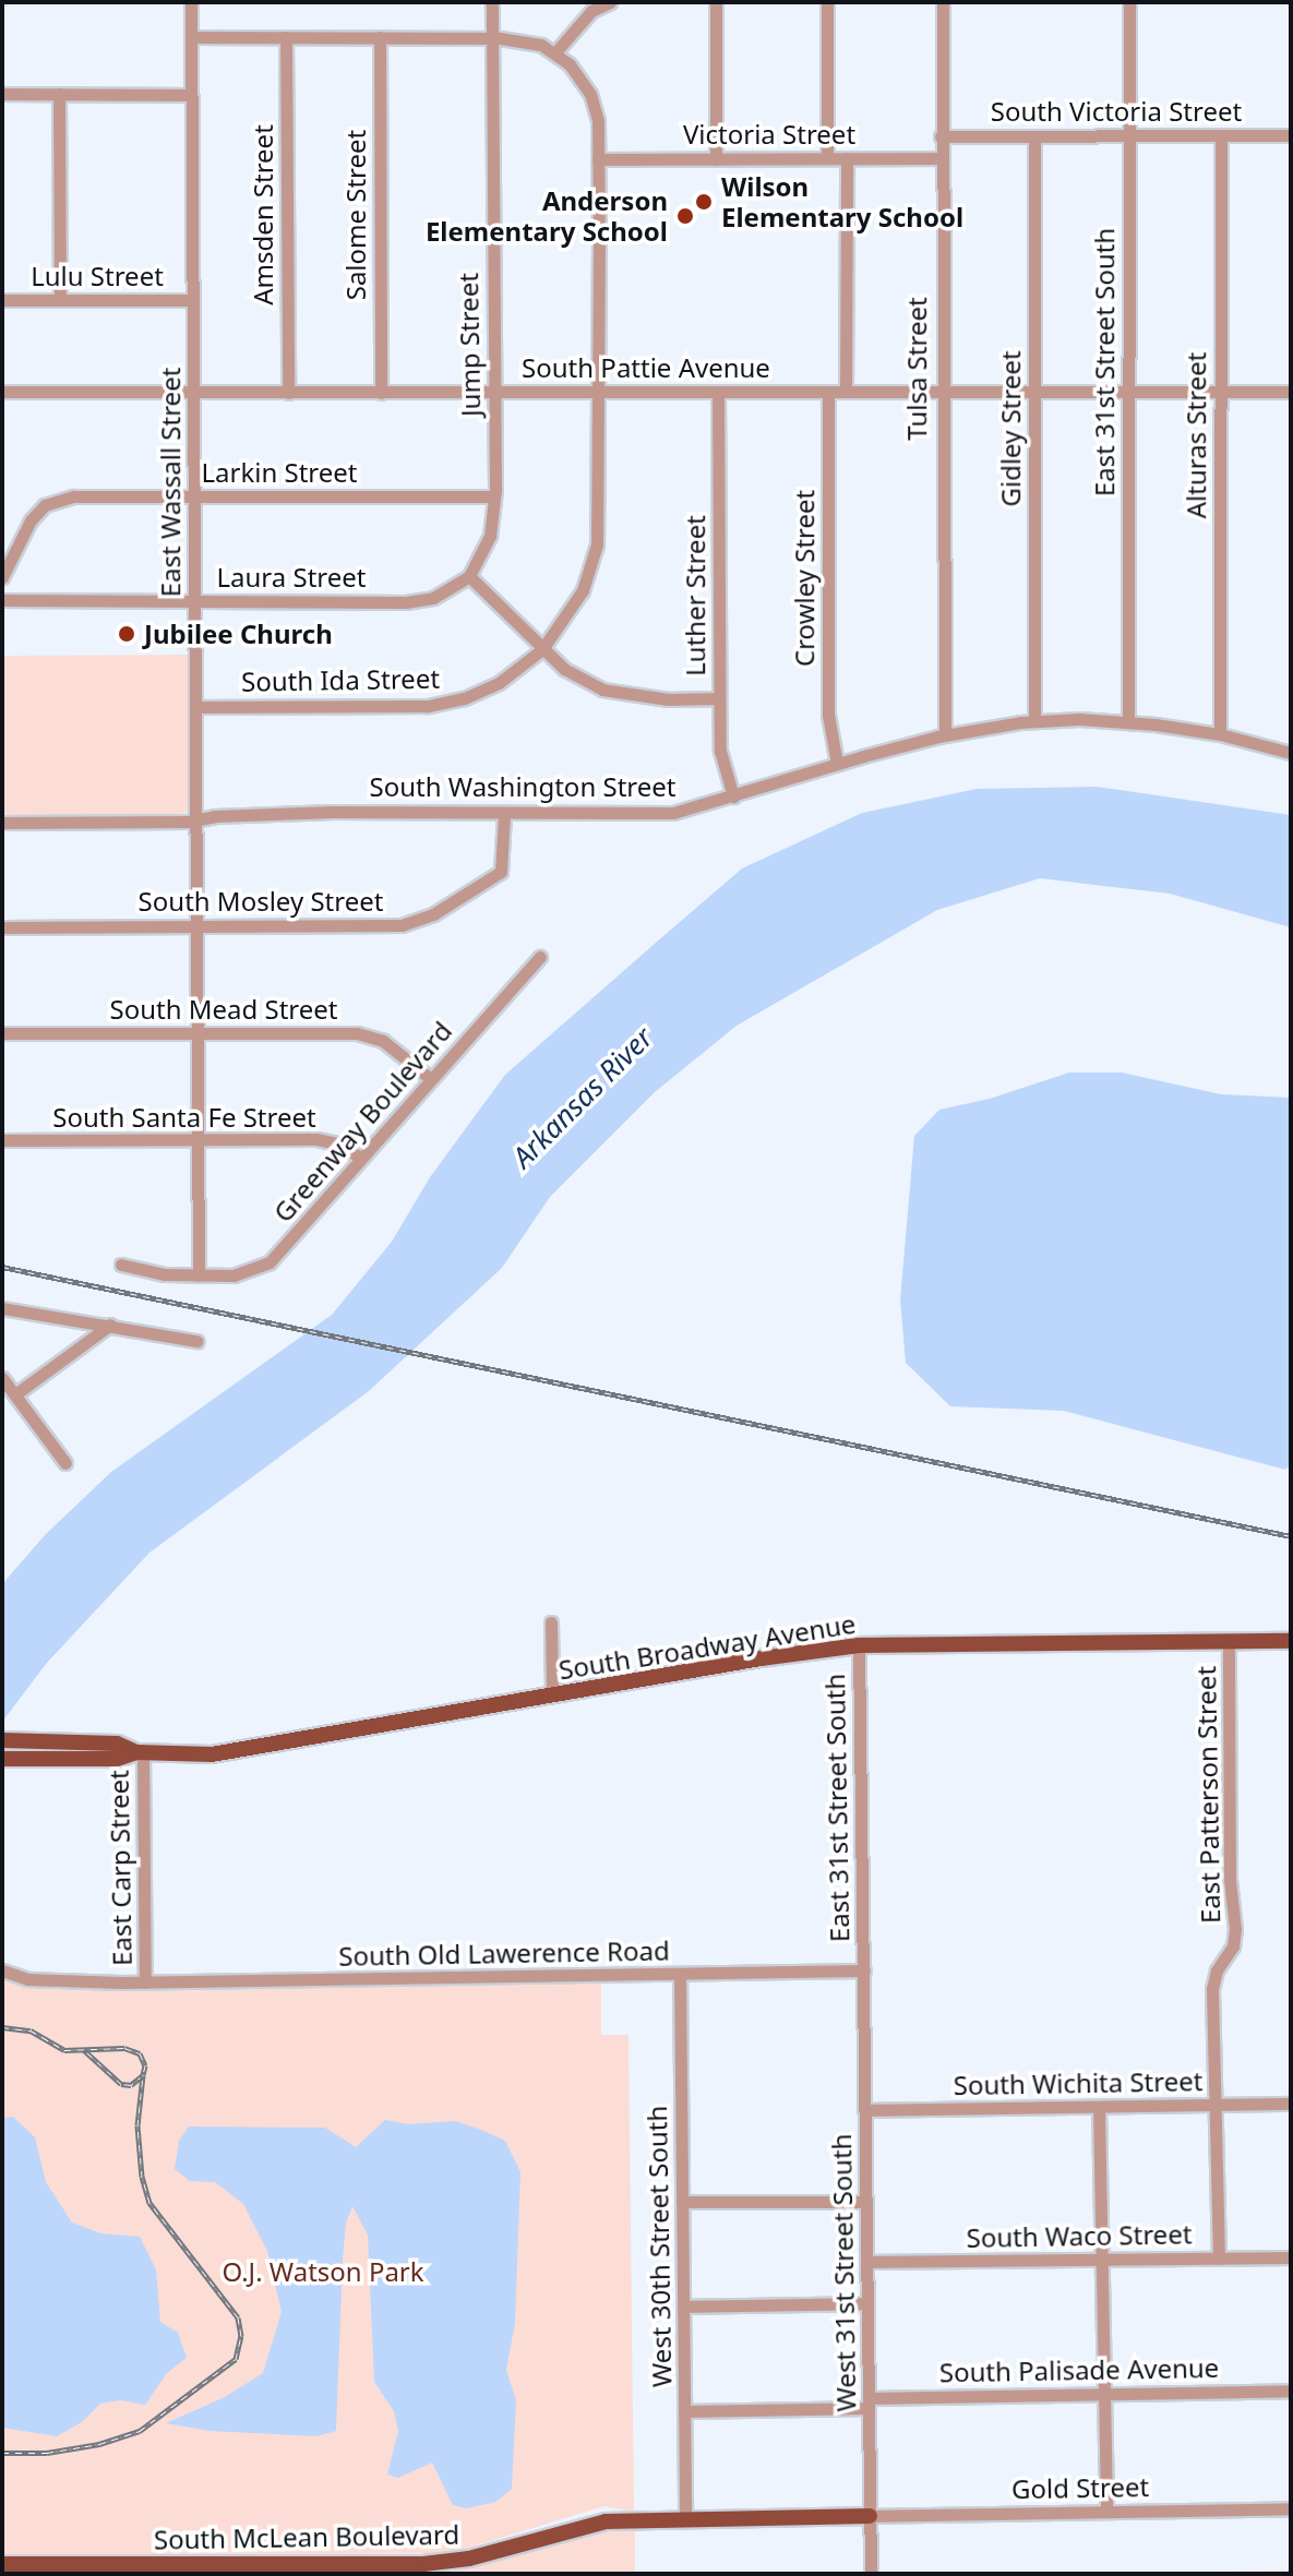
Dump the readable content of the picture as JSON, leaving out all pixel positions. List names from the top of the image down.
{
  "streets": {
    "main road": ["South Broadway Avenue", "South McLean Boulevard"],
    "street": [
      "South Victoria Street",
      "Victoria Street",
      "Amsden Street",
      "Salome Street",
      "Lulu Street",
      "Jump Street",
      "East 31st Street South",
      "South Pattie Avenue",
      "Tulsa Street",
      "Gidley Street",
      "Alturas Street",
      "Larkin Street",
      "East Wassall Street",
      "Laura Street",
      "Crowley Street",
      "Luther Street",
      "South Ida Street",
      "South Washington Street",
      "South Mosley Street",
      "South Mead Street",
      "South Santa Fe Street",
      "Greenway Boulevard",
      "East Patterson Street",
      "East Carp Street",
      "South Old Lawerence Road",
      "South Wichita Street",
      "South Waco Street",
      "West 30th Street South",
      "West 31st Street South",
      "South Palisade Avenue",
      "Gold Street"
    ]
  },
  "crossings": [
    ["South Victoria Street", "East 31st Street South"],
    ["South Victoria Street", "Tulsa Street"],
    ["South Victoria Street", "Gidley Street"],
    ["South Victoria Street", "Alturas Street"],
    ["Victoria Street", "Tulsa Street"],
    ["Victoria Street", "South Ida Street"],
    ["Amsden Street", "South Pattie Avenue"],
    ["Salome Street", "South Pattie Avenue"],
    ["Lulu Street", "East Wassall Street"],
    ["Jump Street", "South Pattie Avenue"],
    ["Jump Street", "Larkin Street"],
    ["Jump Street", "Laura Street"],
    ["East 31st Street South", "South Pattie Avenue"],
    ["East 31st Street South", "South Washington Street"],
    ["East 31st Street South", "South Broadway Avenue"],
    ["East 31st Street South", "South Old Lawerence Road"],
    ["East 31st Street South", "West 31st Street South"],
    ["South Pattie Avenue", "Tulsa Street"],
    ["South Pattie Avenue", "Gidley Street"],
    ["South Pattie Avenue", "Alturas Street"],
    ["South Pattie Avenue", "East Wassall Street"],
    ["South Pattie Avenue", "Crowley Street"],
    ["South Pattie Avenue", "Luther Street"],
    ["South Pattie Avenue", "South Ida Street"],
    ["Tulsa Street", "South Washington Street"],
    ["Gidley Street", "South Washington Street"],
    ["Alturas Street", "South Washington Street"],
    ["Larkin Street", "East Wassall Street"],
    ["East Wassall Street", "Laura Street"],
    ["East Wassall Street", "South Ida Street"],
    ["East Wassall Street", "South Washington Street"],
    ["East Wassall Street", "South Mosley Street"],
    ["East Wassall Street", "South Mead Street"],
    ["East Wassall Street", "South Santa Fe Street"],
    ["East Wassall Street", "Greenway Boulevard"],
    ["Crowley Street", "South Washington Street"],
    ["Luther Street", "South Washington Street"],
    ["South Washington Street", "South Mosley Street"],
    ["South Mead Street", "Greenway Boulevard"],
    ["South Santa Fe Street", "Greenway Boulevard"],
    ["South Broadway Avenue", "East Patterson Street"],
    ["South Broadway Avenue", "East Carp Street"],
    ["East Patterson Street", "South Wichita Street"],
    ["East Carp Street", "South Old Lawerence Road"],
    ["South Old Lawerence Road", "West 30th Street South"],
    ["South Old Lawerence Road", "West 31st Street South"],
    ["South Wichita Street", "West 31st Street South"],
    ["South Waco Street", "West 31st Street South"],
    ["West 30th Street South", "South Palisade Avenue"],
    ["West 30th Street South", "South McLean Boulevard"],
    ["West 31st Street South", "South Palisade Avenue"],
    ["West 31st Street South", "Gold Street"],
    ["West 31st Street South", "South McLean Boulevard"],
    ["Gold Street", "South McLean Boulevard"]
  ],
  "water": ["Arkansas River"],
  "parks": ["O.J. Watson Park"],
  "places": ["Wilson Elementary School", "Anderson Elementary School", "Jubilee Church"]
}
